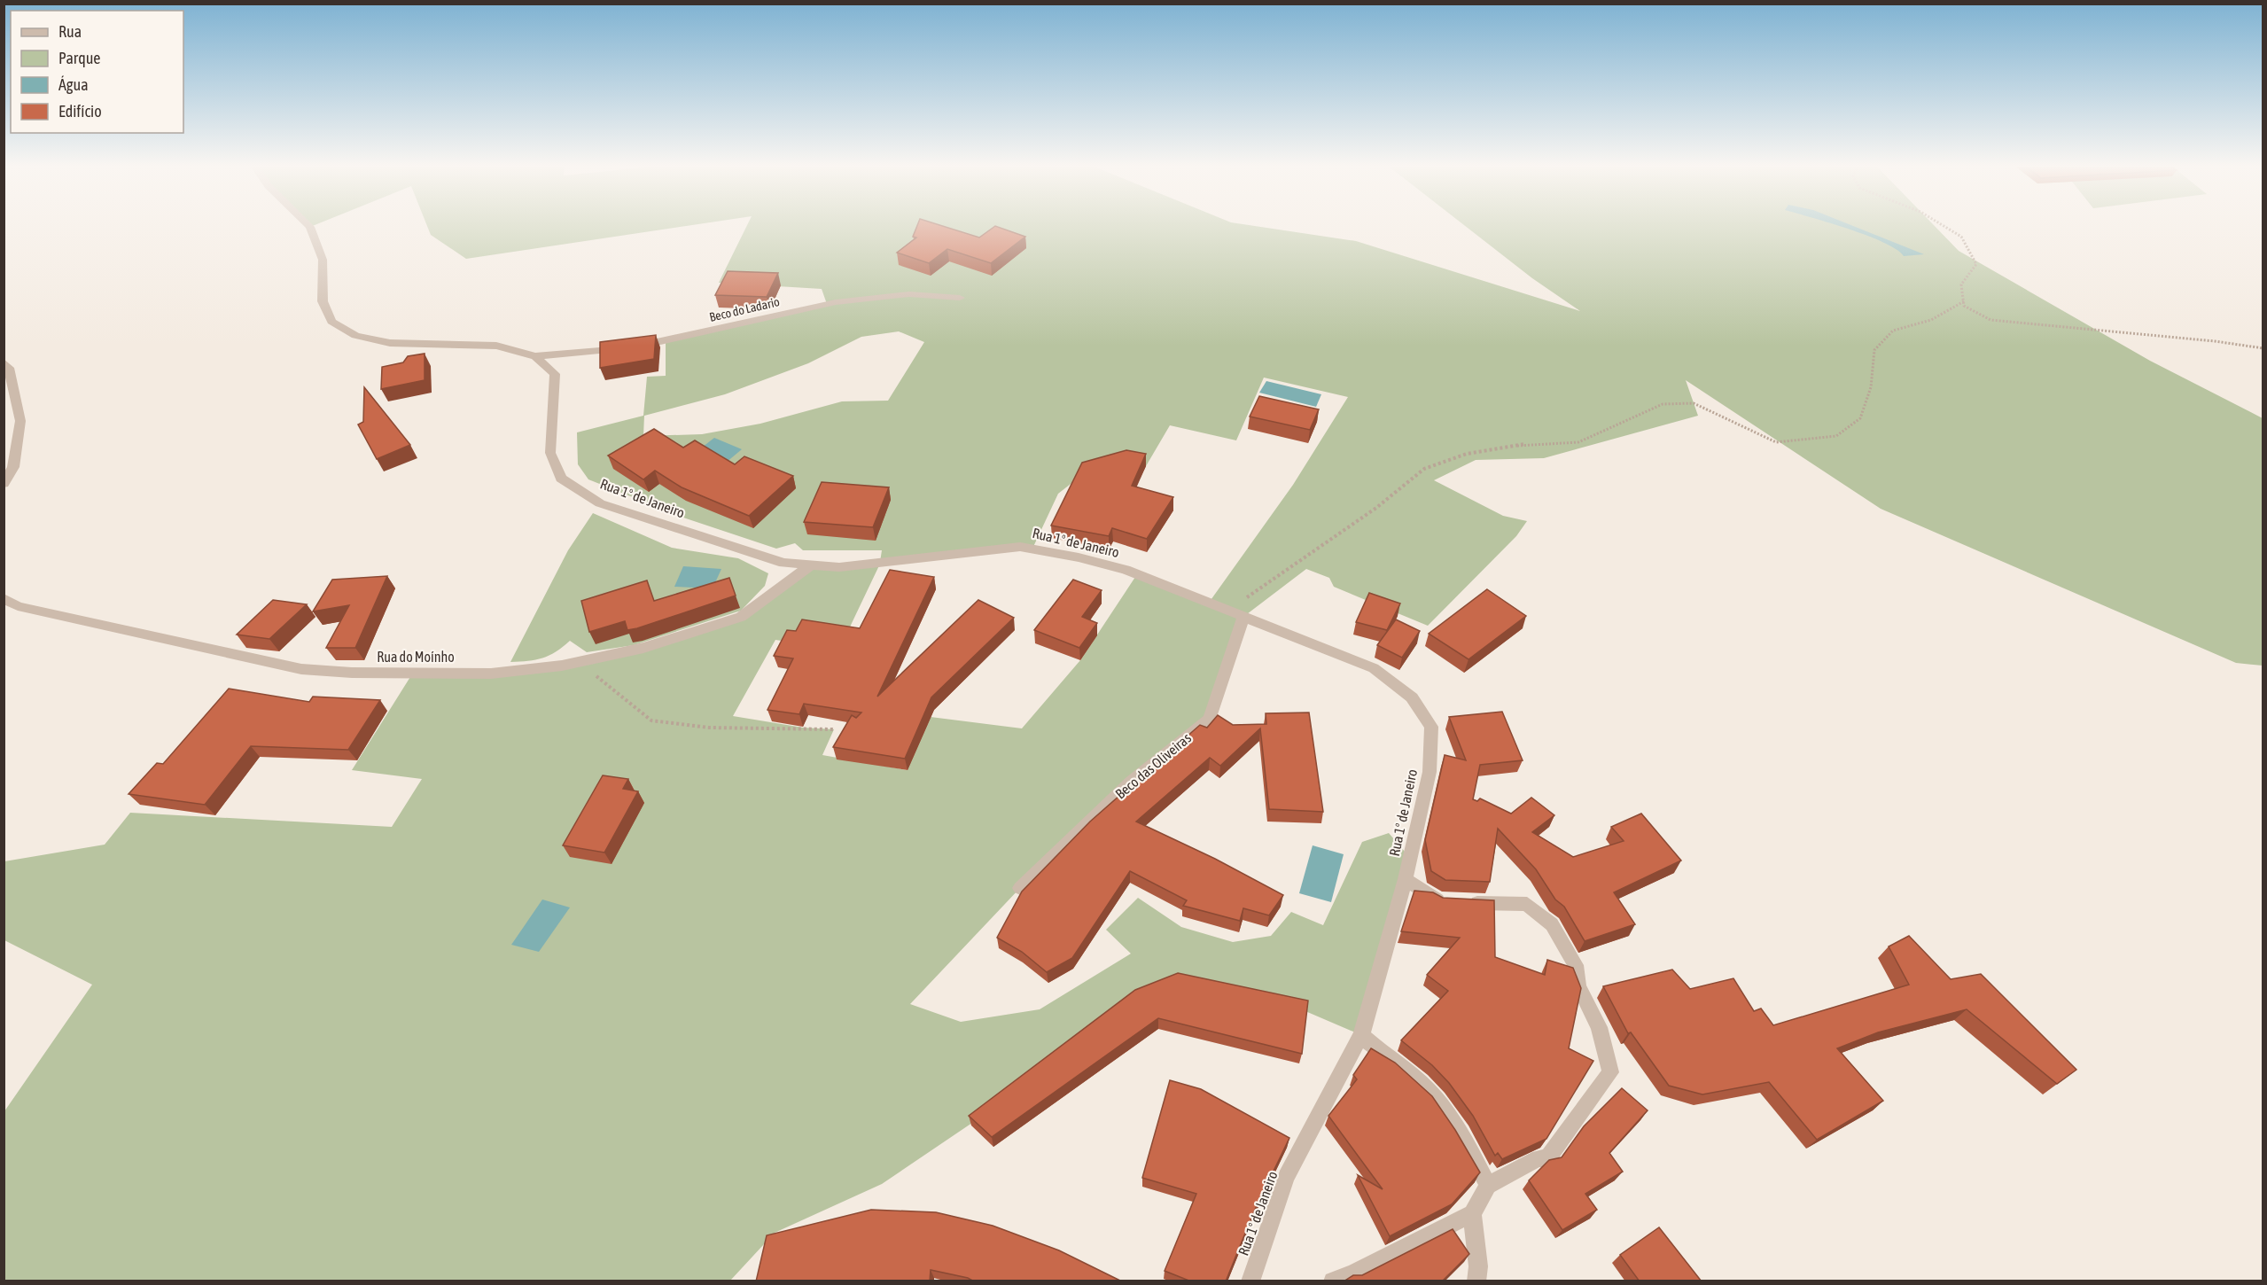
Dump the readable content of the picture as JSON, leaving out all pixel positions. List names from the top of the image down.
{
  "streets": {
    "street": [
      "Beco do Ladario",
      "Rua 1º de Janeiro",
      "Rua do Moínho",
      "Beco das Oliveiras"
    ]
  },
  "crossings": [
    ["Beco do Ladario", "Rua 1º de Janeiro"],
    ["Rua 1º de Janeiro", "Rua do Moínho"],
    ["Rua 1º de Janeiro", "Beco das Oliveiras"]
  ],
  "legend": [
    "Rua",
    "Parque",
    "Água",
    "Edifício"
  ]
}
